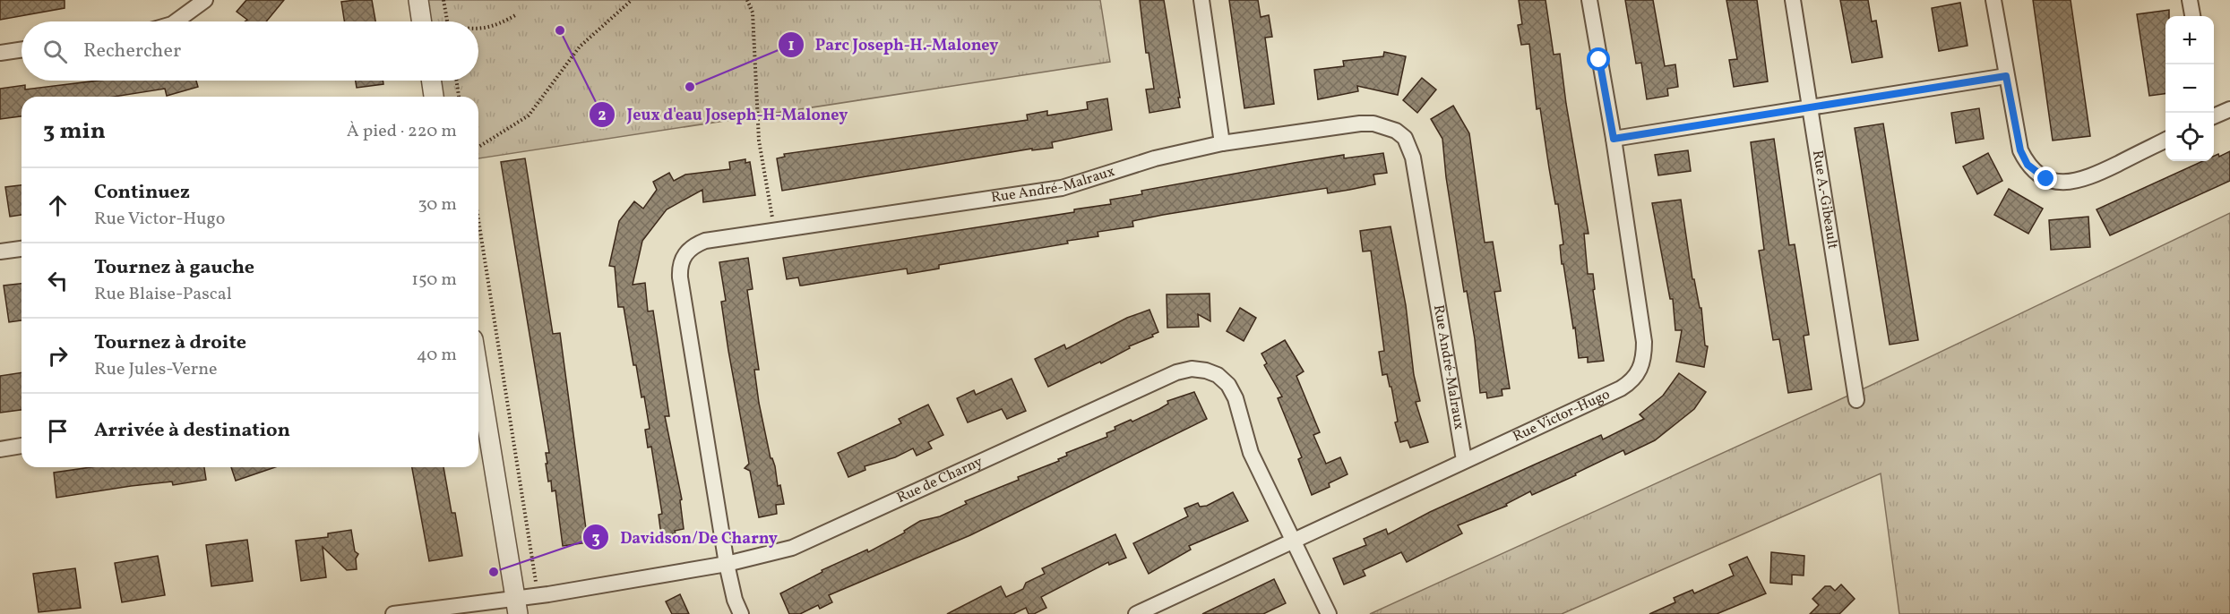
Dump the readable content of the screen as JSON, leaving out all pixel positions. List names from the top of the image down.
{
  "streets": {
    "street": [
      "Rue André-Malraux",
      "Rue A.-Gibeault",
      "Rue Victor-Hugo",
      "Rue de Charny"
    ]
  },
  "crossings": [
    ["Rue André-Malraux", "Rue Victor-Hugo"],
    ["Rue André-Malraux", "Rue de Charny"],
    ["Rue Victor-Hugo", "Rue de Charny"]
  ],
  "places": ["Jeux d'eau Joseph-H-Maloney", "Parc Joseph-H.-Maloney", "Davidson/De Charny"],
  "page": {
    "map_buttons": ["+", "−"],
    "search": "Rechercher",
    "heading": ["3 min", "À pied · 220 m"],
    "list": [
      ["Continuez", "Rue Victor-Hugo", "30 m"],
      ["Tournez à gauche", "Rue Blaise-Pascal", "150 m"],
      ["Tournez à droite", "Rue Jules-Verne", "40 m"],
      "Arrivée à destination"
    ]
  }
}
